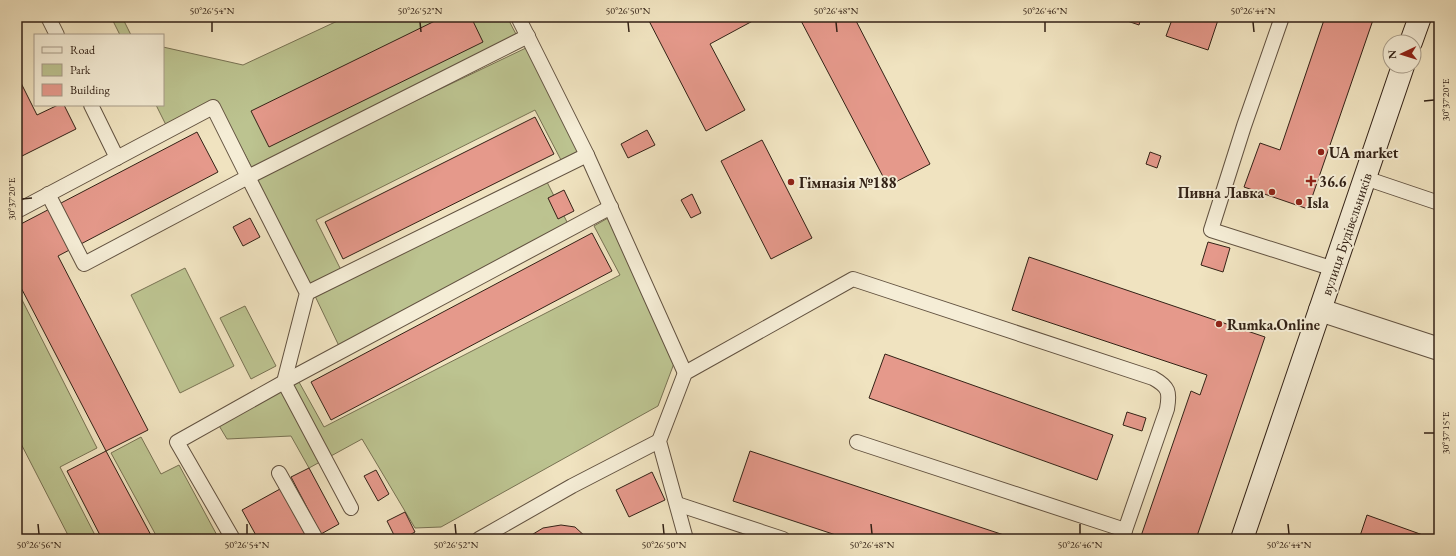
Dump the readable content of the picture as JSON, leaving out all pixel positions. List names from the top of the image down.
{
  "streets": {
    "street": ["вулиця Будівельників"]
  },
  "places": {
    "other": [
      "UA market",
      "Гімназія №188",
      "Пивна Лавка",
      "Isla",
      "Rumka.Online"
    ],
    "health": ["36.6"]
  },
  "legend": ["Road", "Park", "Building"],
  "north": "left",
  "coordinates": [
    "50°26'54\"N",
    "50°26'52\"N",
    "50°26'50\"N",
    "50°26'48\"N",
    "50°26'46\"N",
    "50°26'44\"N",
    "30°37'20\"E",
    "30°37'15\"E",
    "50°26'56\"N"
  ]
}
